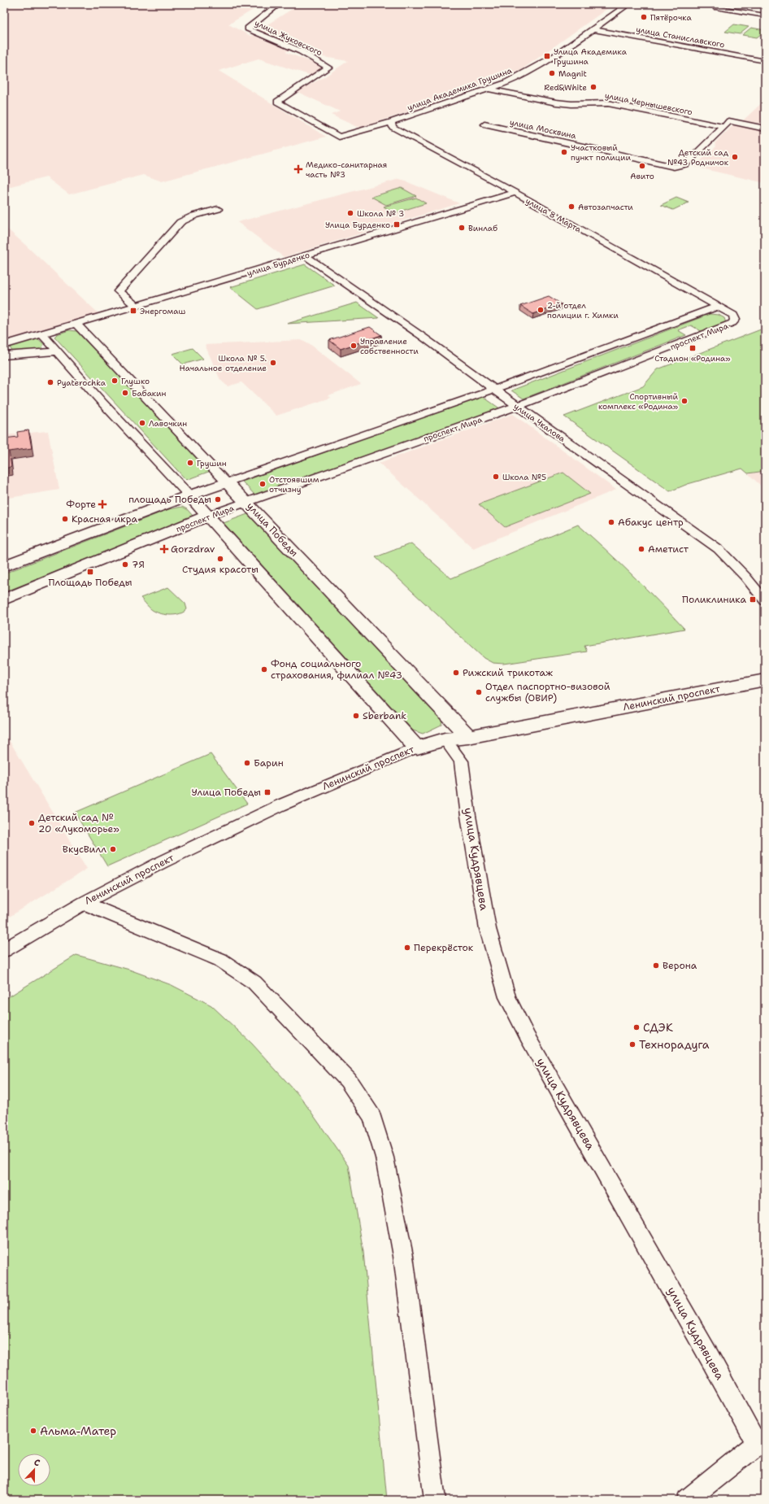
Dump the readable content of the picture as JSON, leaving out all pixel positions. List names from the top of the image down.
{
  "streets": {
    "main road": ["проспект Мира", "улица Победы", "Ленинский проспект"],
    "street": [
      "улица Станиславского",
      "улица Жуковского",
      "улица Академика Грушина",
      "улица Чернышевского",
      "улица Москвина",
      "улица 8 Марта",
      "улица Бурденко",
      "улица Чкалова",
      "улица Кудрявцева"
    ]
  },
  "crossings": [
    ["улица Станиславского", "улица Академика Грушина"],
    ["улица Жуковского", "улица Академика Грушина"],
    ["улица Жуковского", "улица 8 Марта"],
    ["улица Академика Грушина", "улица Чернышевского"],
    ["улица Академика Грушина", "улица 8 Марта"],
    ["улица Чернышевского", "улица Москвина"],
    ["улица 8 Марта", "улица Бурденко"],
    ["улица 8 Марта", "проспект Мира"],
    ["улица Бурденко", "улица Чкалова"],
    ["улица Бурденко", "улица Победы"],
    ["проспект Мира", "улица Чкалова"],
    ["проспект Мира", "улица Победы"],
    ["улица Победы", "Ленинский проспект"],
    ["Ленинский проспект", "улица Кудрявцева"]
  ],
  "places": {
    "other": [
      "Пятёрочка",
      "Magnit",
      "Red&White",
      "Участковый пункт полиции",
      "Детский сад №43 Родничок",
      "Авито",
      "Автозапчасти",
      "Школа № 3",
      "Винлаб",
      "2-й отдел полиции г. Химки",
      "Управление собственности",
      "Школа № 5. Начальное отделение",
      "Глушко",
      "Pyaterochka",
      "Бабакин",
      "Спортивный комплекс «Родина»",
      "Лавочкин",
      "Грушин",
      "Школа №5",
      "Отстоявшим отчизну",
      "площадь Победы",
      "Красная икра",
      "Абакус центр",
      "Аметист",
      "Студия красоты",
      "7Я",
      "Фонд социального страхования, филиал №43",
      "Рижский трикотаж",
      "Отдел паспортно-визовой службы (ОВИР)",
      "Sberbank",
      "Барин",
      "Детский сад № 20 «Лукоморье»",
      "ВкусВилл",
      "Перекрёсток",
      "Верона",
      "СДЭК",
      "Технорадуга",
      "Альма-Матер"
    ],
    "transit": [
      "Улица Академика Грушина",
      "Улица Бурденко",
      "Энергомаш",
      "Стадион «Родина»",
      "Площадь Победы",
      "Поликлиника",
      "Улица Победы"
    ],
    "health": ["Медико-санитарная часть №3", "Форте", "Gorzdrav"]
  },
  "north": "top"
}
